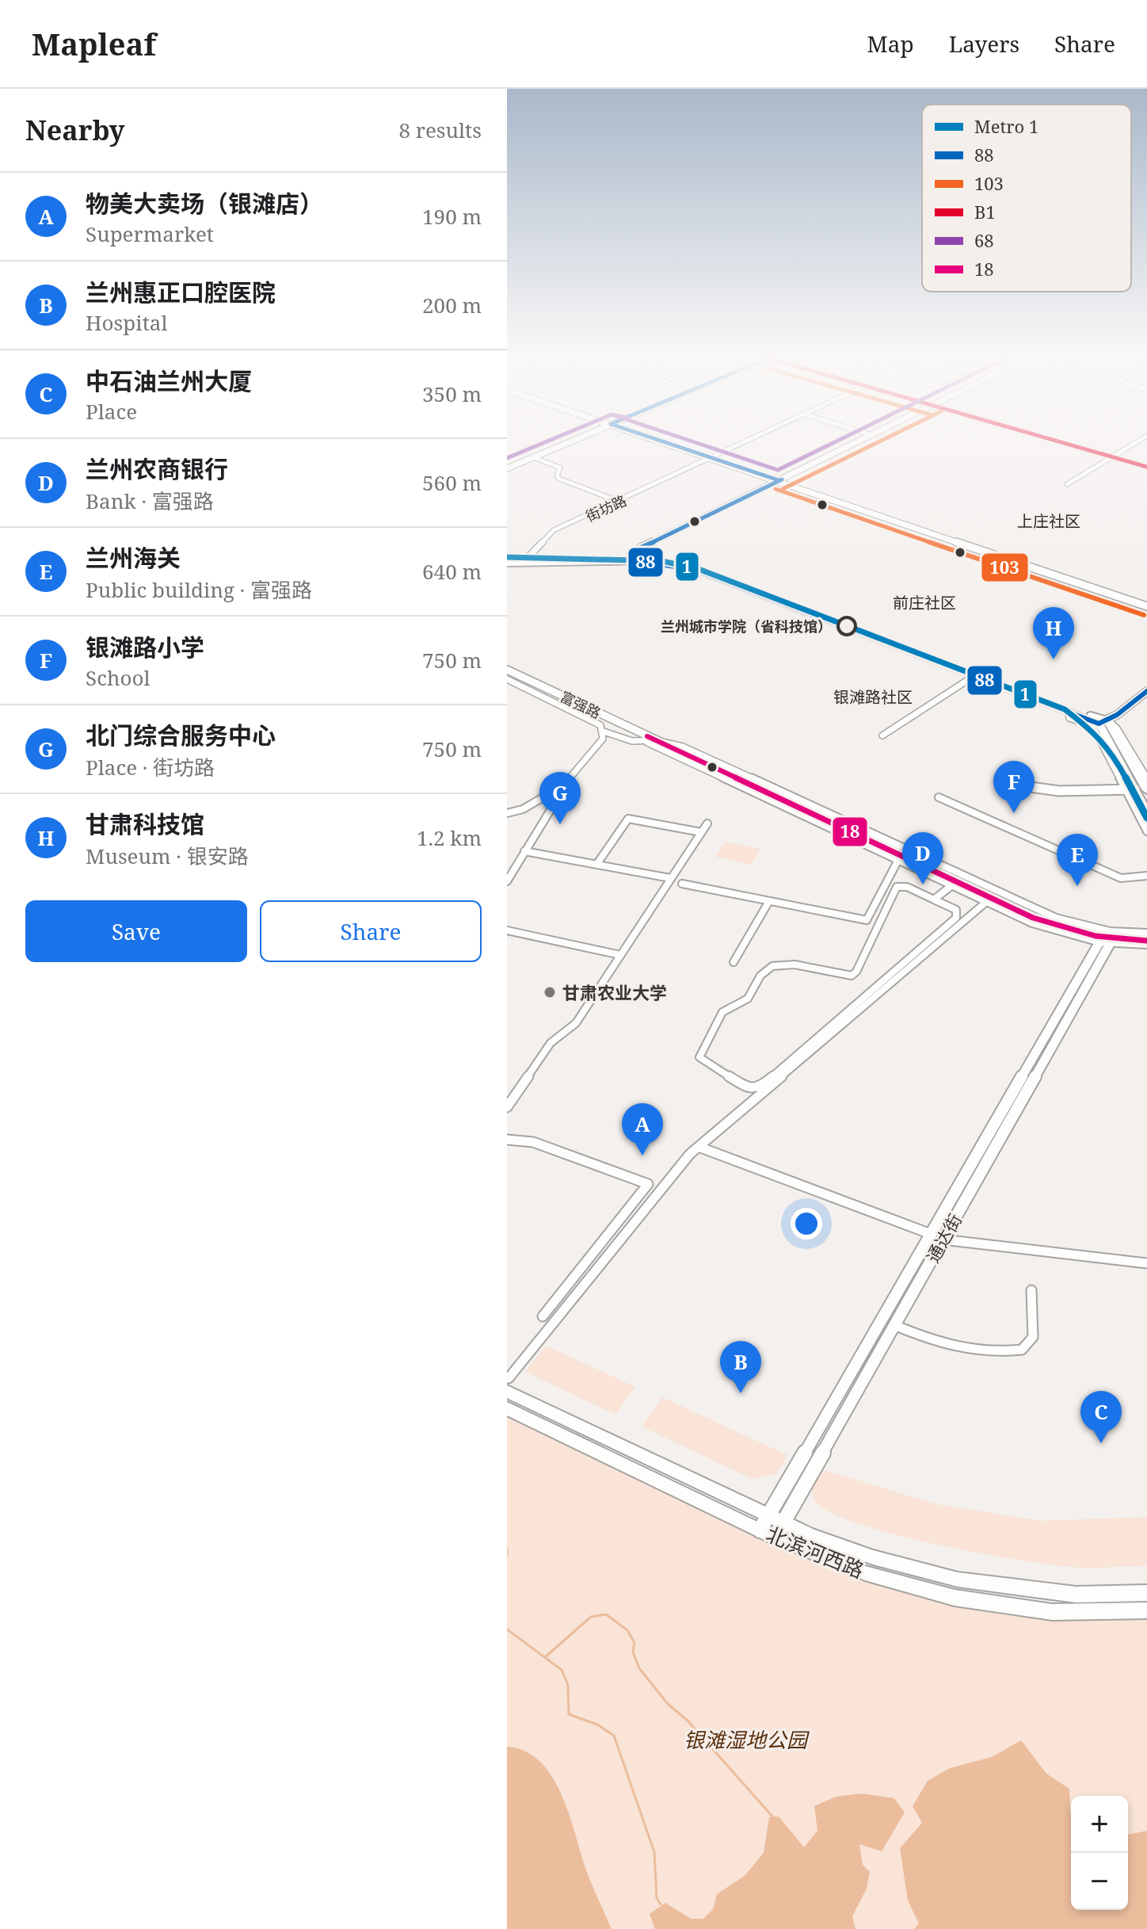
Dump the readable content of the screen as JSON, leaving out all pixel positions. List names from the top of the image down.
{
  "streets": {
    "main road": ["富强路", "通达街", "北滨河西路"],
    "street": ["街坊路"]
  },
  "crossings": [
    ["富强路", "通达街"],
    ["通达街", "北滨河西路"]
  ],
  "districts": ["上庄社区", "前庄社区", "银滩路社区"],
  "parks": ["银滩湿地公园"],
  "places": ["兰州城市学院（省科技馆）", "甘肃农业大学"],
  "lines": [
    "transit line 88",
    "transit line 103",
    "transit line B1",
    "transit line 68",
    "metro line 1",
    "transit line 18"
  ],
  "legend": [
    "Metro 1",
    "88",
    "103",
    "B1",
    "68",
    "18"
  ],
  "page": {
    "header": "Mapleaf",
    "nav": ["Map", "Layers", "Share"],
    "heading": ["Nearby", "8 results"],
    "list": [
      {
        "mark": "A",
        "name": "物美大卖场（银滩店）",
        "note": "Supermarket",
        "value": "190 m"
      },
      {
        "mark": "B",
        "name": "兰州惠正口腔医院",
        "note": "Hospital",
        "value": "200 m"
      },
      {
        "mark": "C",
        "name": "中石油兰州大厦",
        "note": "Place",
        "value": "350 m"
      },
      {
        "mark": "D",
        "name": "兰州农商银行",
        "note": "Bank · 富强路",
        "value": "560 m"
      },
      {
        "mark": "E",
        "name": "兰州海关",
        "note": "Public building · 富强路",
        "value": "640 m"
      },
      {
        "mark": "F",
        "name": "银滩路小学",
        "note": "School",
        "value": "750 m"
      },
      {
        "mark": "G",
        "name": "北门综合服务中心",
        "note": "Place · 街坊路",
        "value": "750 m"
      },
      {
        "mark": "H",
        "name": "甘肃科技馆",
        "note": "Museum · 银安路",
        "value": "1.2 km"
      }
    ],
    "pins": [
      "H",
      "F",
      "G",
      "D",
      "E",
      "A",
      "B",
      "C"
    ],
    "buttons": ["Save", "Share"],
    "map_buttons": ["+", "−"]
  }
}
